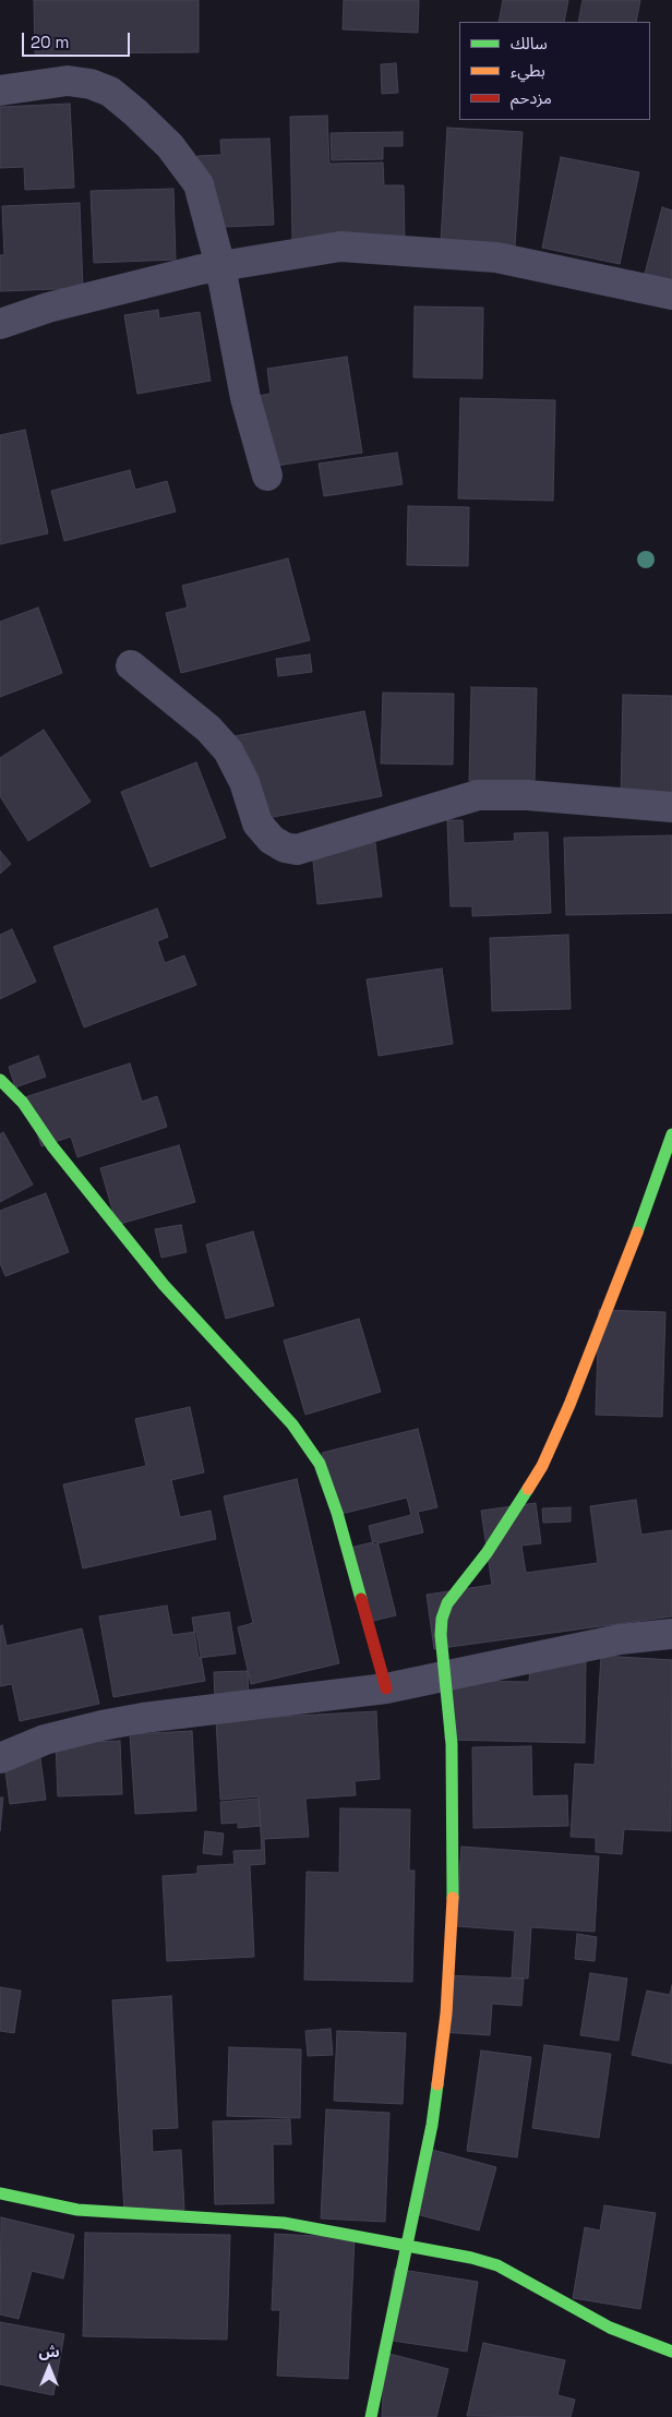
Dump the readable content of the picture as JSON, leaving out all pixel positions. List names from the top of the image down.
{
  "legend": ["سالك", "بطيء", "مزدحم"],
  "scale_bar": "20 m",
  "north": "top"
}
